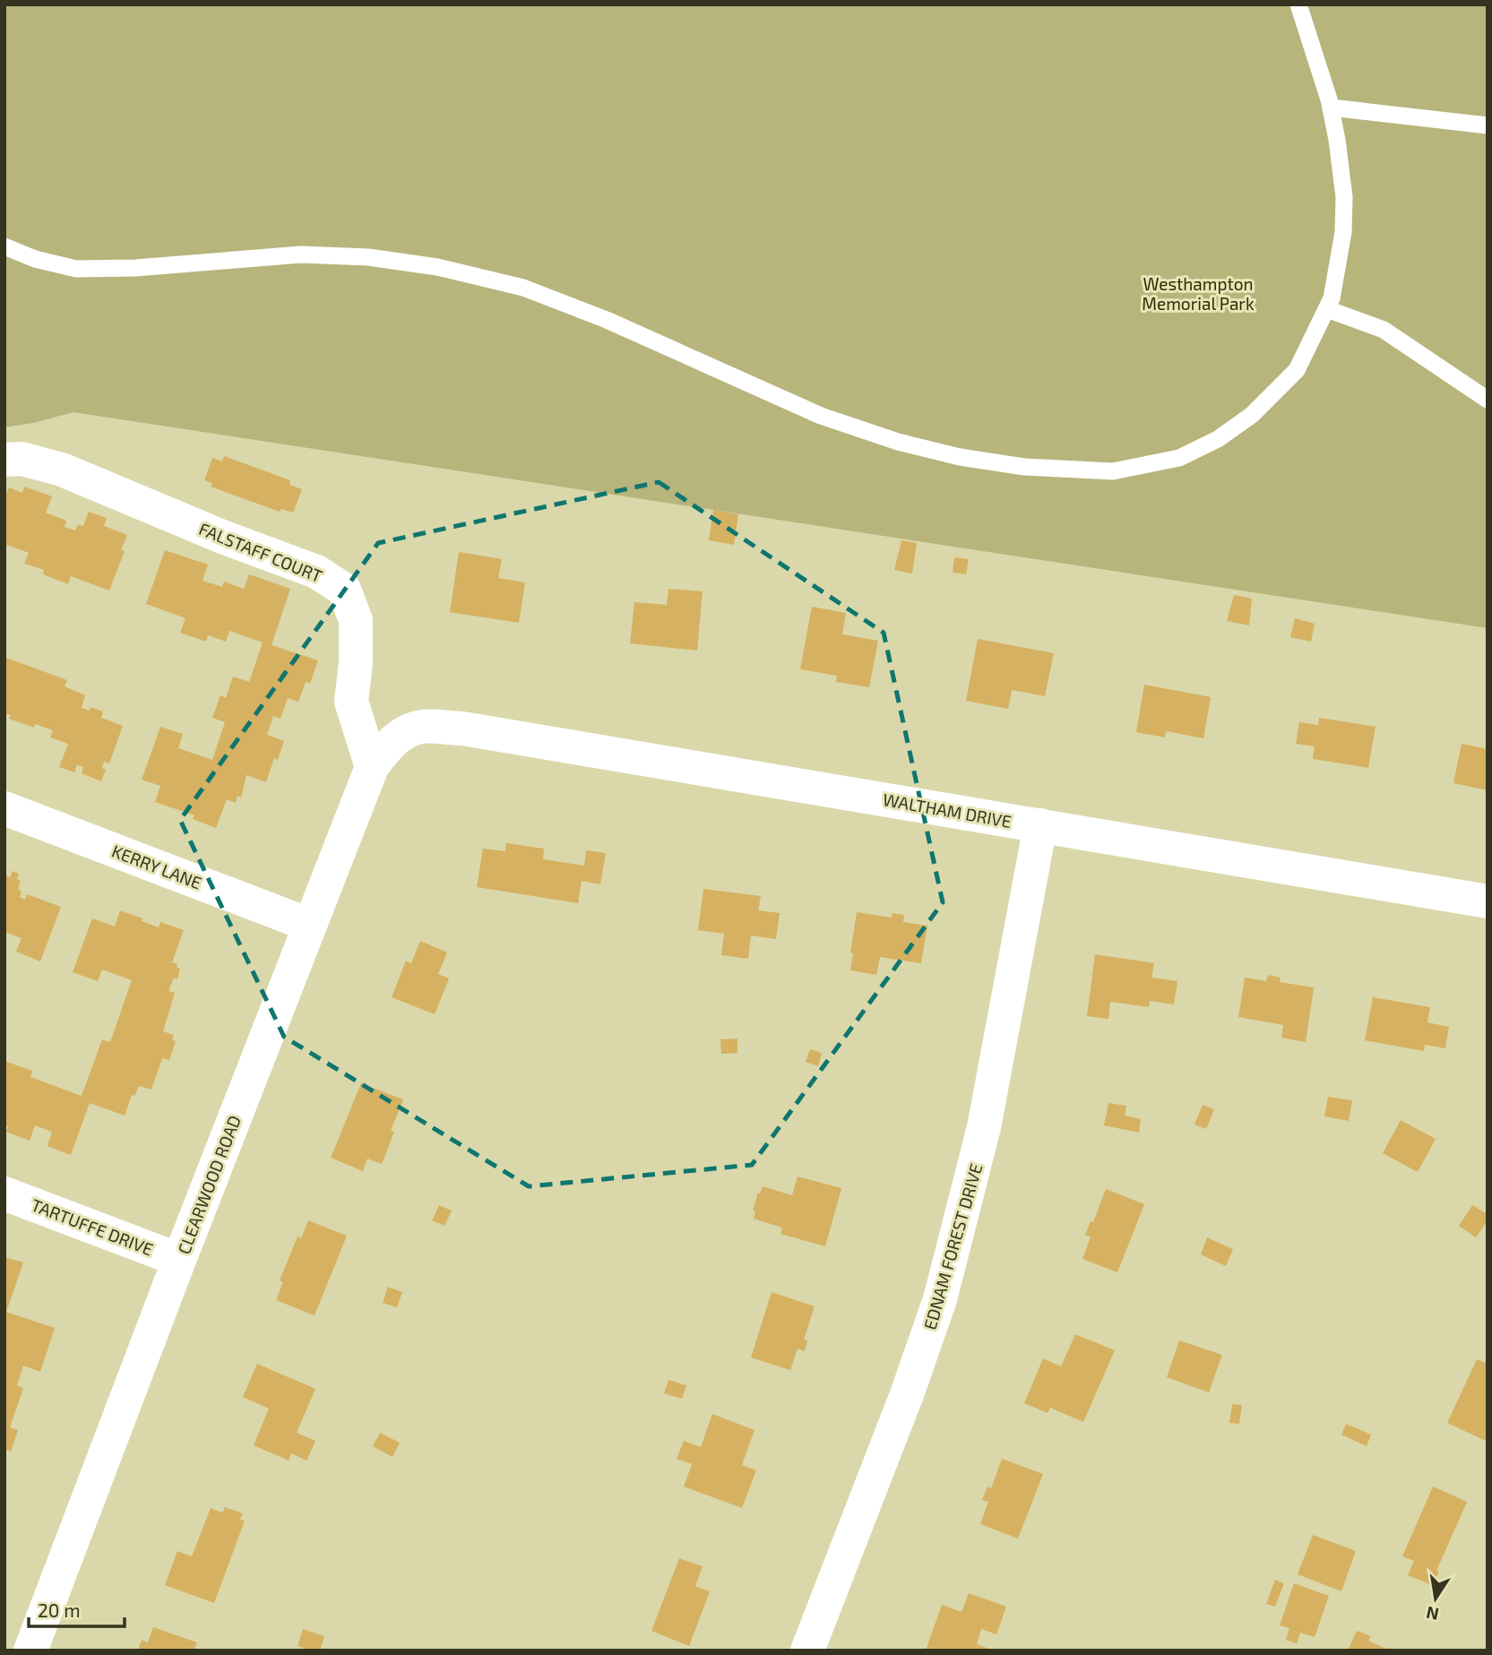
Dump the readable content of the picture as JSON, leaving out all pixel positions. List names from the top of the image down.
{
  "streets": {
    "street": [
      "FALSTAFF COURT",
      "WALTHAM DRIVE",
      "KERRY LANE",
      "CLEARWOOD ROAD",
      "TARTUFFE DRIVE",
      "EDNAM FOREST DRIVE"
    ]
  },
  "crossings": [
    ["FALSTAFF COURT", "CLEARWOOD ROAD"],
    ["WALTHAM DRIVE", "CLEARWOOD ROAD"],
    ["WALTHAM DRIVE", "EDNAM FOREST DRIVE"],
    ["KERRY LANE", "CLEARWOOD ROAD"],
    ["CLEARWOOD ROAD", "TARTUFFE DRIVE"]
  ],
  "parks": ["Westhampton Memorial Park"],
  "scale_bar": "20 m",
  "north": "bottom"
}
